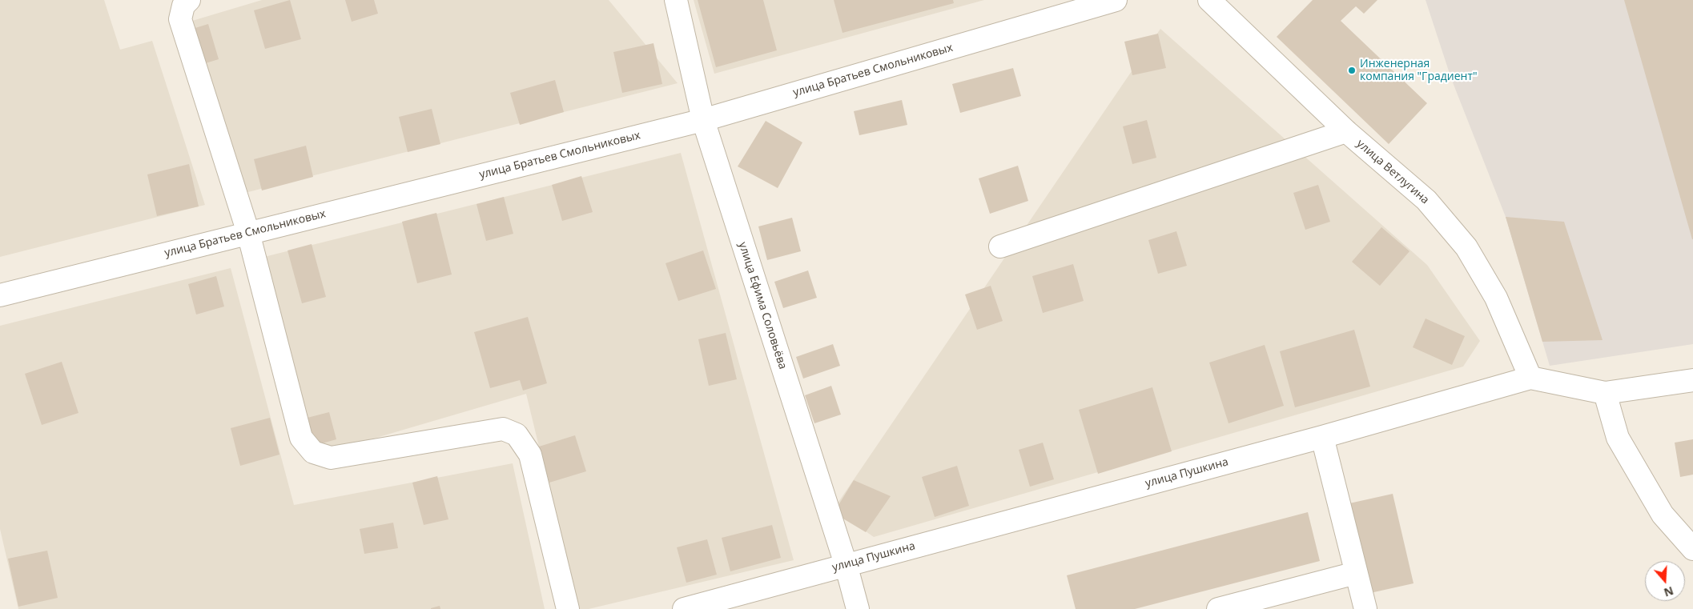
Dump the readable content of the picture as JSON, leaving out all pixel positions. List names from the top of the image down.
{
  "streets": {
    "street": [
      "улица Братьев Смольниковых",
      "улица Ветлугина",
      "улица Ефима Соловьёва",
      "улица Пушкина"
    ]
  },
  "crossings": [
    ["улица Братьев Смольниковых", "улица Ефима Соловьёва"],
    ["улица Ветлугина", "улица Пушкина"],
    ["улица Ефима Соловьёва", "улица Пушкина"]
  ],
  "places": ["Инженерная компания \"Градиент\""],
  "north": "bottom"
}
